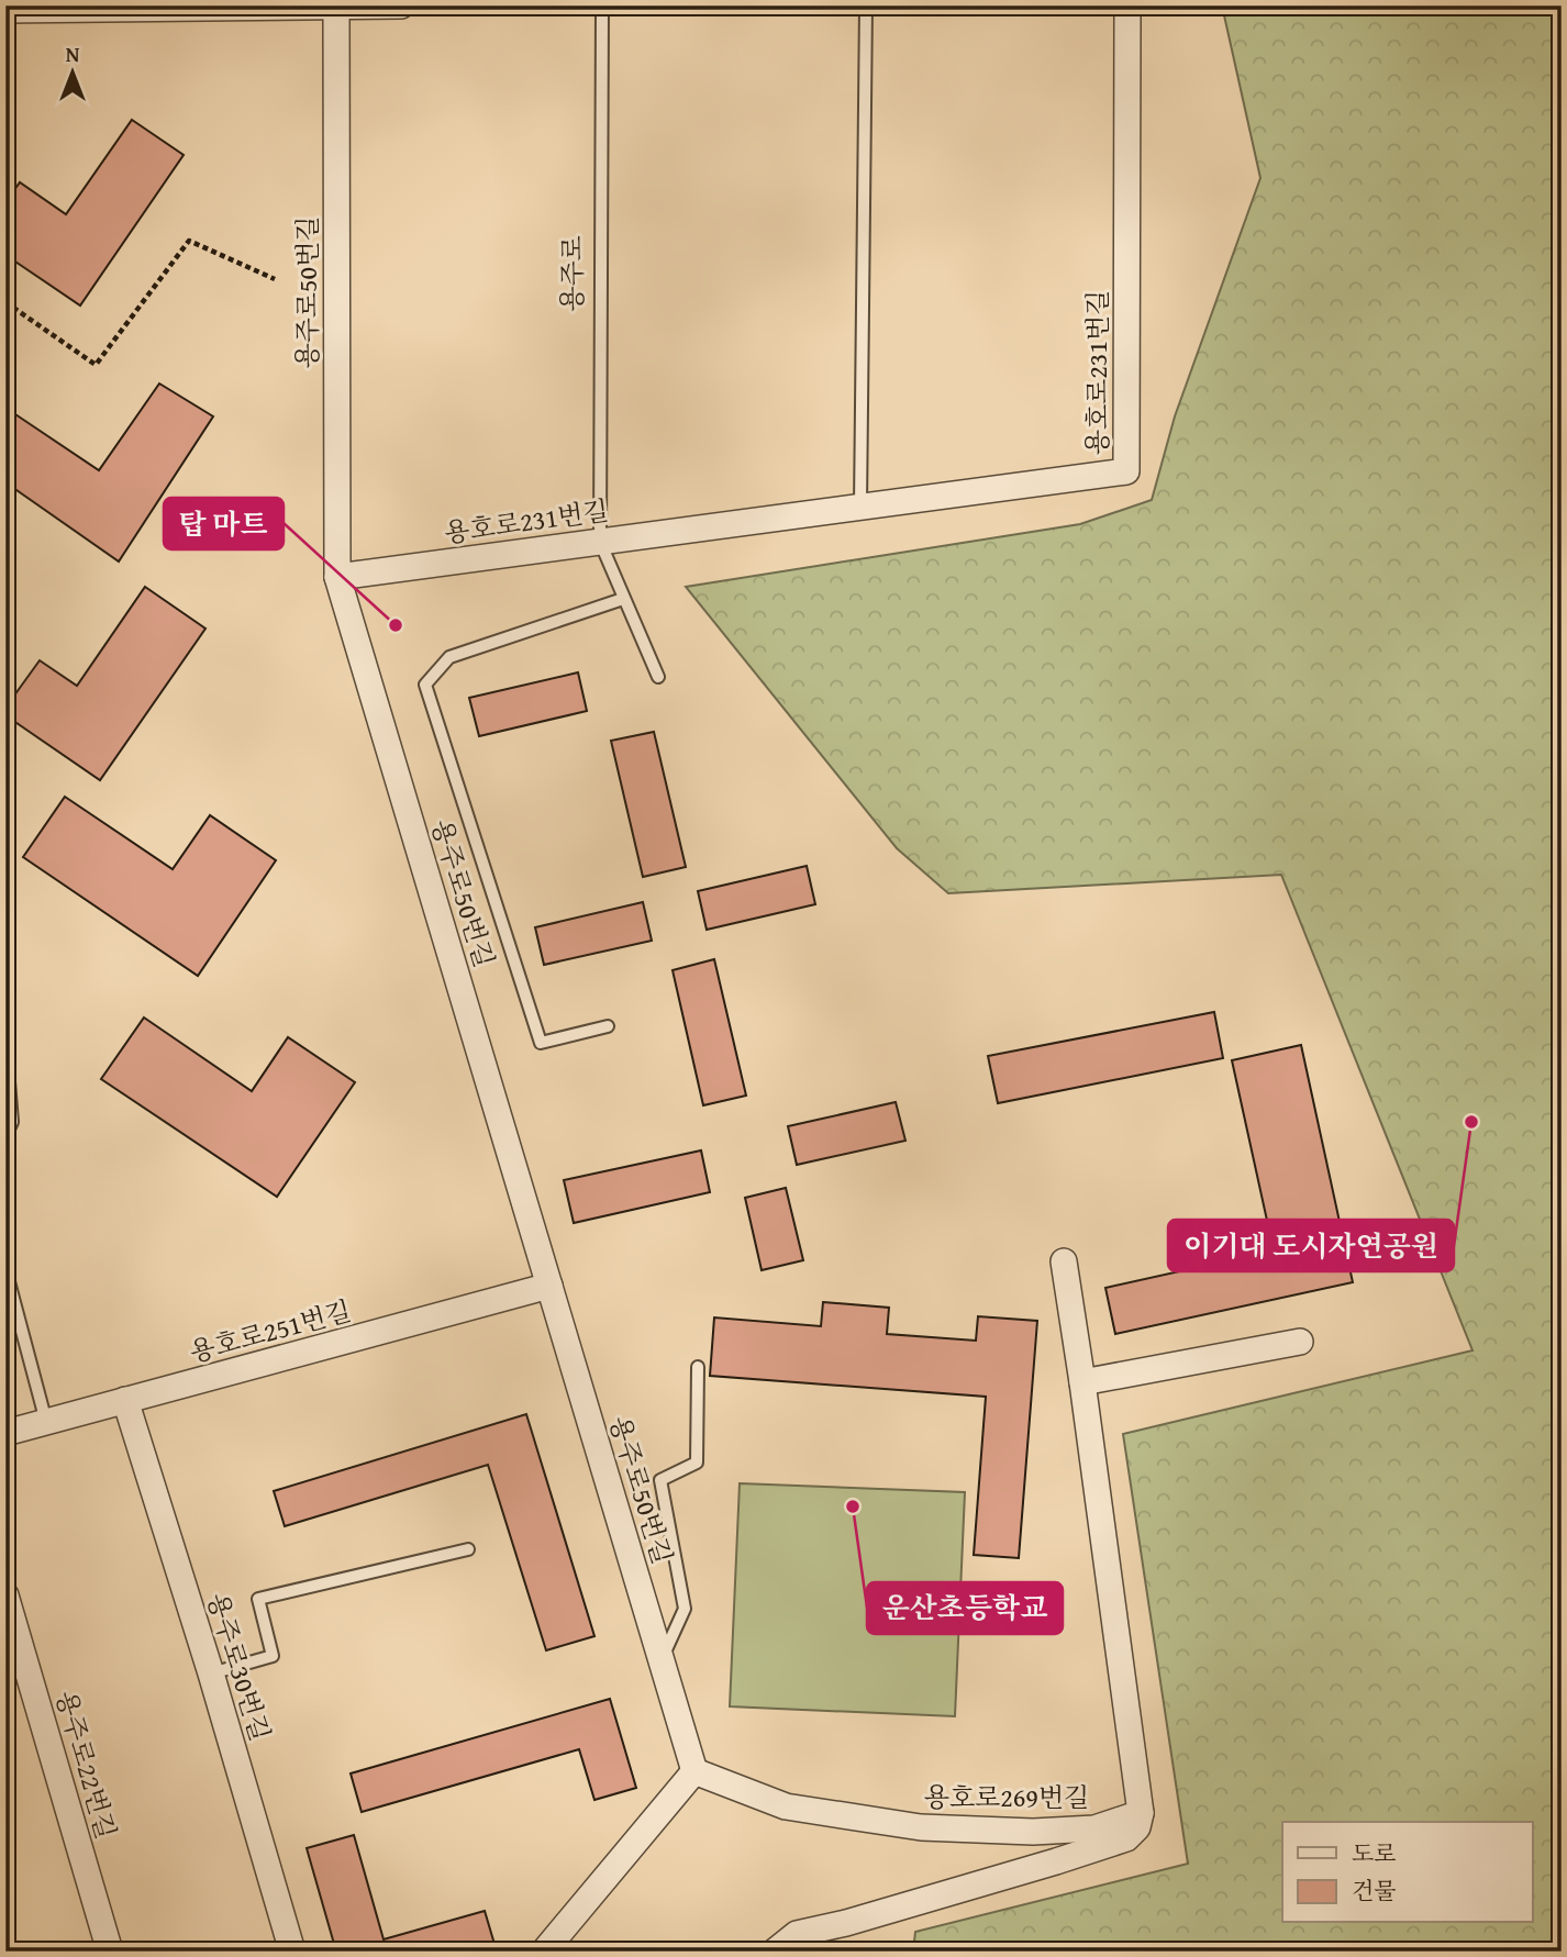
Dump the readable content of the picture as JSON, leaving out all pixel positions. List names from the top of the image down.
{
  "streets": {
    "street": [
      "용주로50번길",
      "용호로231번길",
      "용호로251번길",
      "용주로30번길",
      "용주로22번길",
      "용호로269번길"
    ],
    "lane": ["용주로"]
  },
  "crossings": [
    ["용주로", "용호로231번길"],
    ["용주로50번길", "용호로231번길"],
    ["용주로50번길", "용호로251번길"],
    ["용주로50번길", "용호로269번길"],
    ["용호로251번길", "용주로30번길"]
  ],
  "places": ["탑 마트", "이기대 도시자연공원", "운산초등학교"],
  "legend": ["도로", "건물"],
  "north": "top"
}
